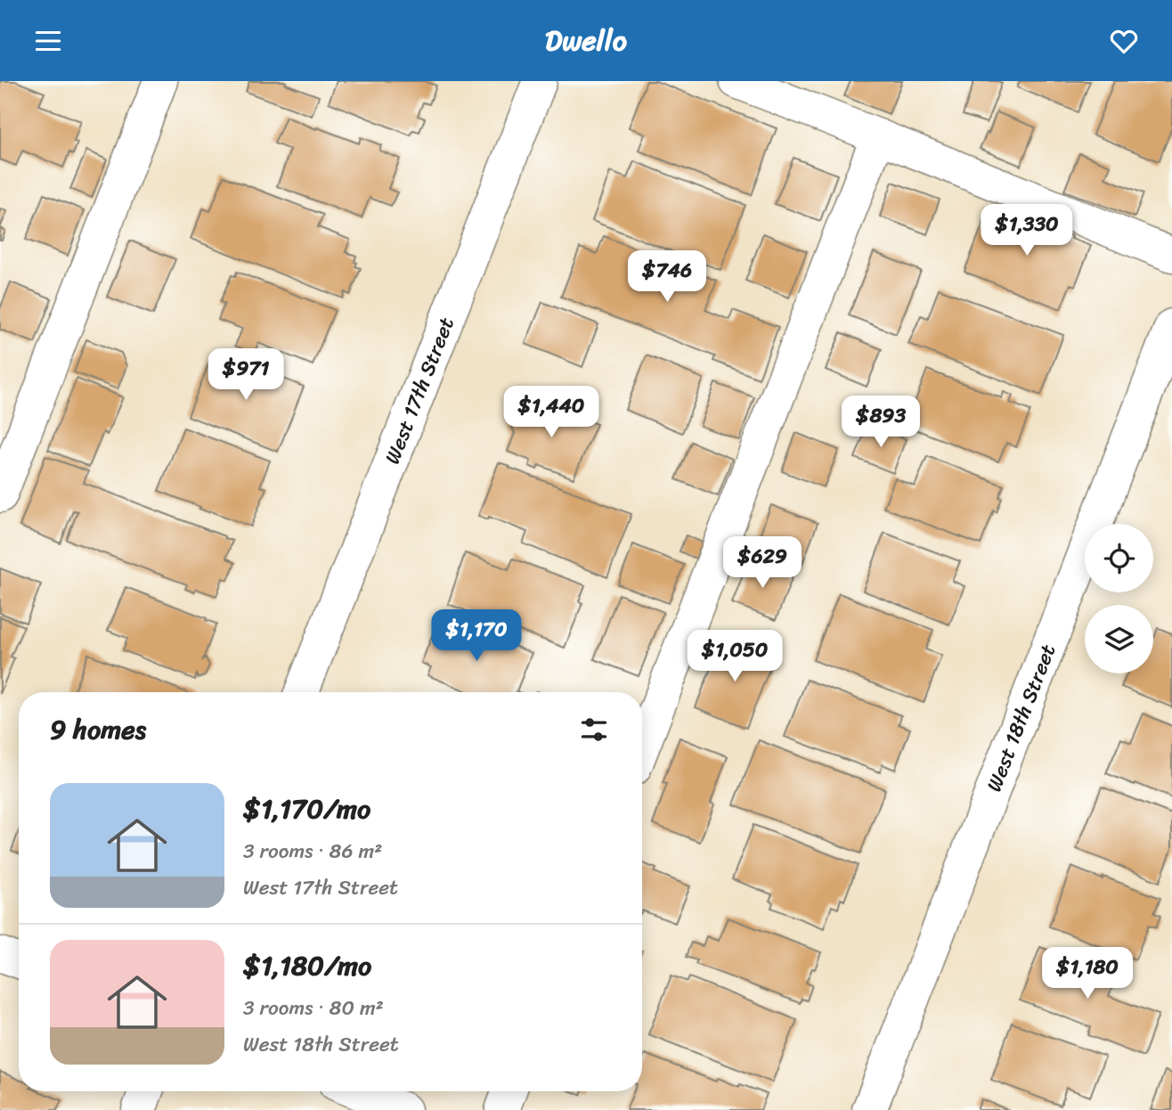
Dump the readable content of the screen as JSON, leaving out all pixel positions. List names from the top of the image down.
{
  "streets": {
    "street": ["West 17th Street", "West 18th Street"]
  },
  "page": {
    "header": "Dwello",
    "price": [
      "$1,330",
      "$746",
      "$971",
      "$1,440",
      "$893",
      "$629",
      "$1,170",
      "$1,050",
      "$1,180"
    ],
    "heading": "9 homes",
    "list": [
      {
        "name": "$1,170/mo",
        "note": "3 rooms · 86 m² · West 17th Street"
      },
      {
        "name": "$1,180/mo",
        "note": "3 rooms · 80 m² · West 18th Street"
      }
    ]
  }
}
